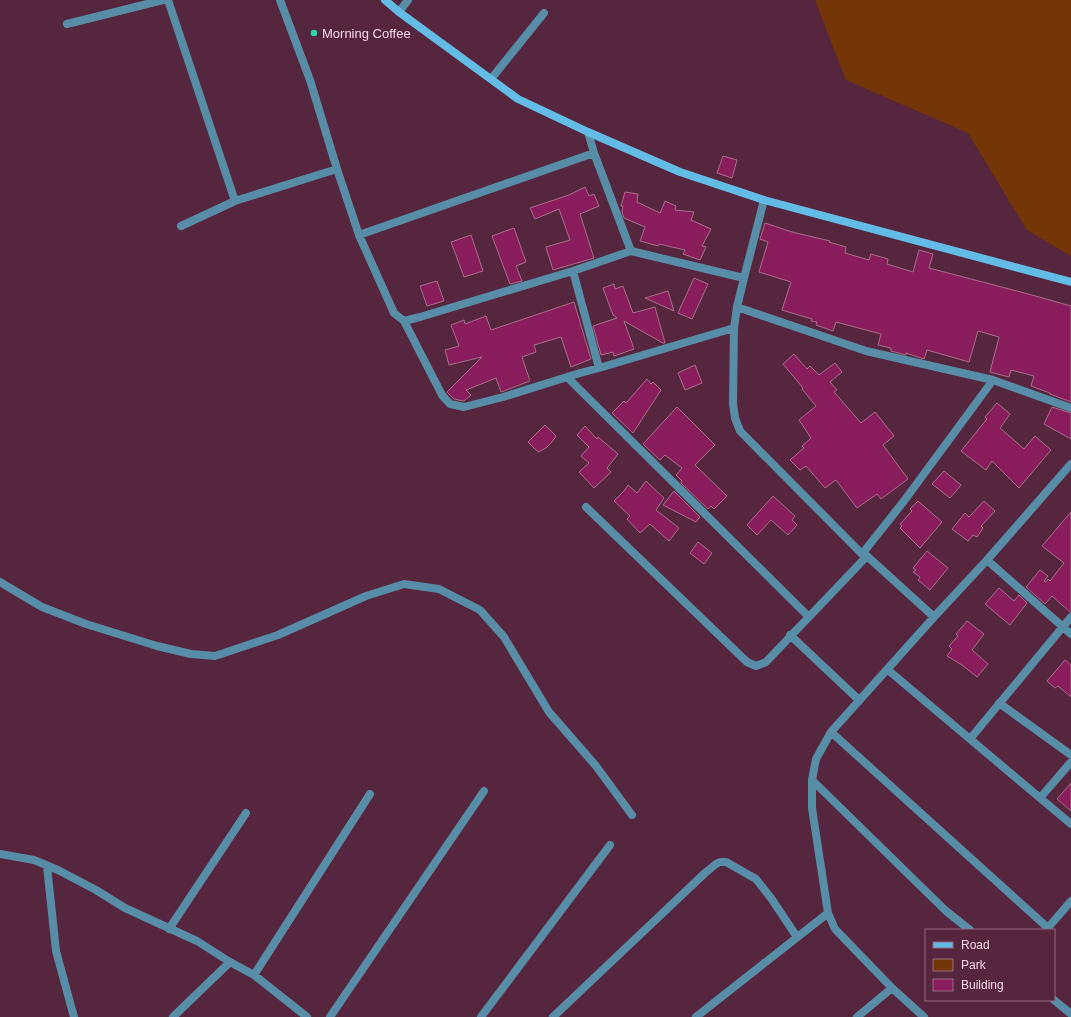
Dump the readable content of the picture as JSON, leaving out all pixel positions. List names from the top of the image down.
{
  "places": ["Morning Coffee"],
  "legend": ["Road", "Park", "Building"]
}
